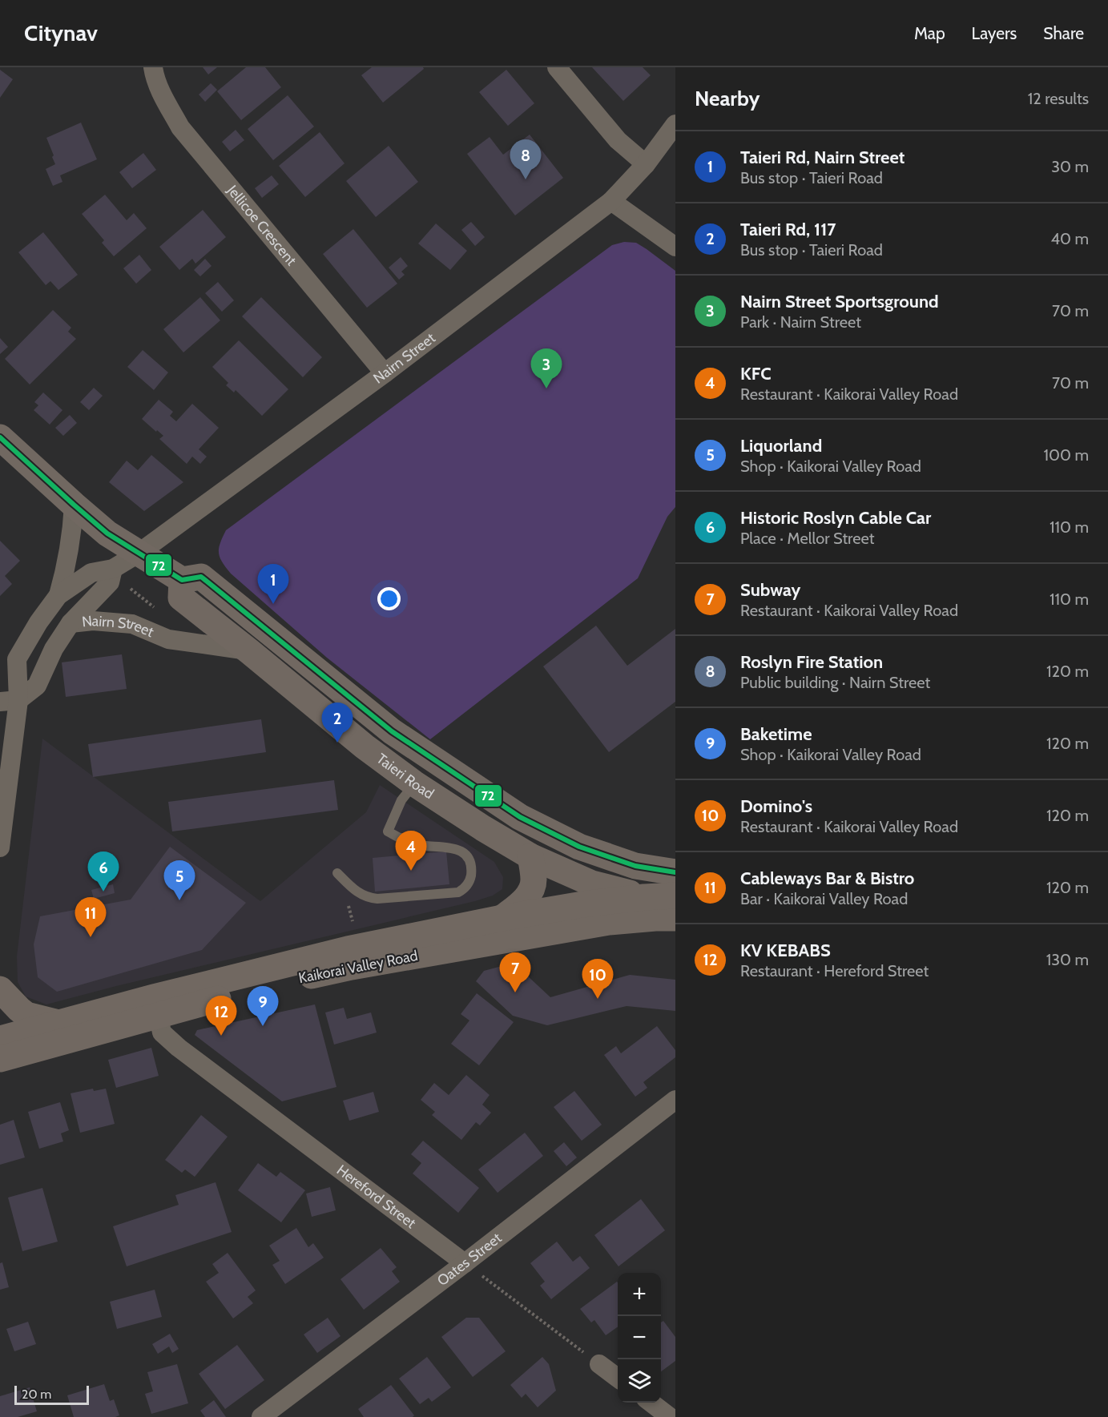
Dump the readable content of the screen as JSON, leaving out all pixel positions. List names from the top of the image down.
{
  "streets": {
    "main road": ["Taieri Road", "Kaikorai Valley Road"],
    "street": [
      "Jellicoe Crescent",
      "Nairn Street",
      "Hereford Street",
      "Oates Street"
    ]
  },
  "crossings": [
    ["Jellicoe Crescent", "Nairn Street"],
    ["Nairn Street", "Taieri Road"],
    ["Taieri Road", "Kaikorai Valley Road"],
    ["Kaikorai Valley Road", "Hereford Street"],
    ["Hereford Street", "Oates Street"]
  ],
  "lines": ["transit line 72"],
  "scale_bar": "20 m",
  "page": {
    "header": "Citynav",
    "nav": ["Map", "Layers", "Share"],
    "heading": ["Nearby", "12 results"],
    "list": [
      {
        "mark": "1",
        "name": "Taieri Rd, Nairn Street",
        "note": "Bus stop · Taieri Road",
        "value": "30 m"
      },
      {
        "mark": "2",
        "name": "Taieri Rd, 117",
        "note": "Bus stop · Taieri Road",
        "value": "40 m"
      },
      {
        "mark": "3",
        "name": "Nairn Street Sportsground",
        "note": "Park · Nairn Street",
        "value": "70 m"
      },
      {
        "mark": "4",
        "name": "KFC",
        "note": "Restaurant · Kaikorai Valley Road",
        "value": "70 m"
      },
      {
        "mark": "5",
        "name": "Liquorland",
        "note": "Shop · Kaikorai Valley Road",
        "value": "100 m"
      },
      {
        "mark": "6",
        "name": "Historic Roslyn Cable Car",
        "note": "Place · Mellor Street",
        "value": "110 m"
      },
      {
        "mark": "7",
        "name": "Subway",
        "note": "Restaurant · Kaikorai Valley Road",
        "value": "110 m"
      },
      {
        "mark": "8",
        "name": "Roslyn Fire Station",
        "note": "Public building · Nairn Street",
        "value": "120 m"
      },
      {
        "mark": "9",
        "name": "Baketime",
        "note": "Shop · Kaikorai Valley Road",
        "value": "120 m"
      },
      {
        "mark": "10",
        "name": "Domino's",
        "note": "Restaurant · Kaikorai Valley Road",
        "value": "120 m"
      },
      {
        "mark": "11",
        "name": "Cableways Bar & Bistro",
        "note": "Bar · Kaikorai Valley Road",
        "value": "120 m"
      },
      {
        "mark": "12",
        "name": "KV KEBABS",
        "note": "Restaurant · Hereford Street",
        "value": "130 m"
      }
    ],
    "pins": [
      "8",
      "3",
      "1",
      "2",
      "4",
      "6",
      "5",
      "11",
      "7",
      "10",
      "9",
      "12"
    ],
    "map_buttons": ["+", "−"],
    "scale": "20 m"
  }
}
